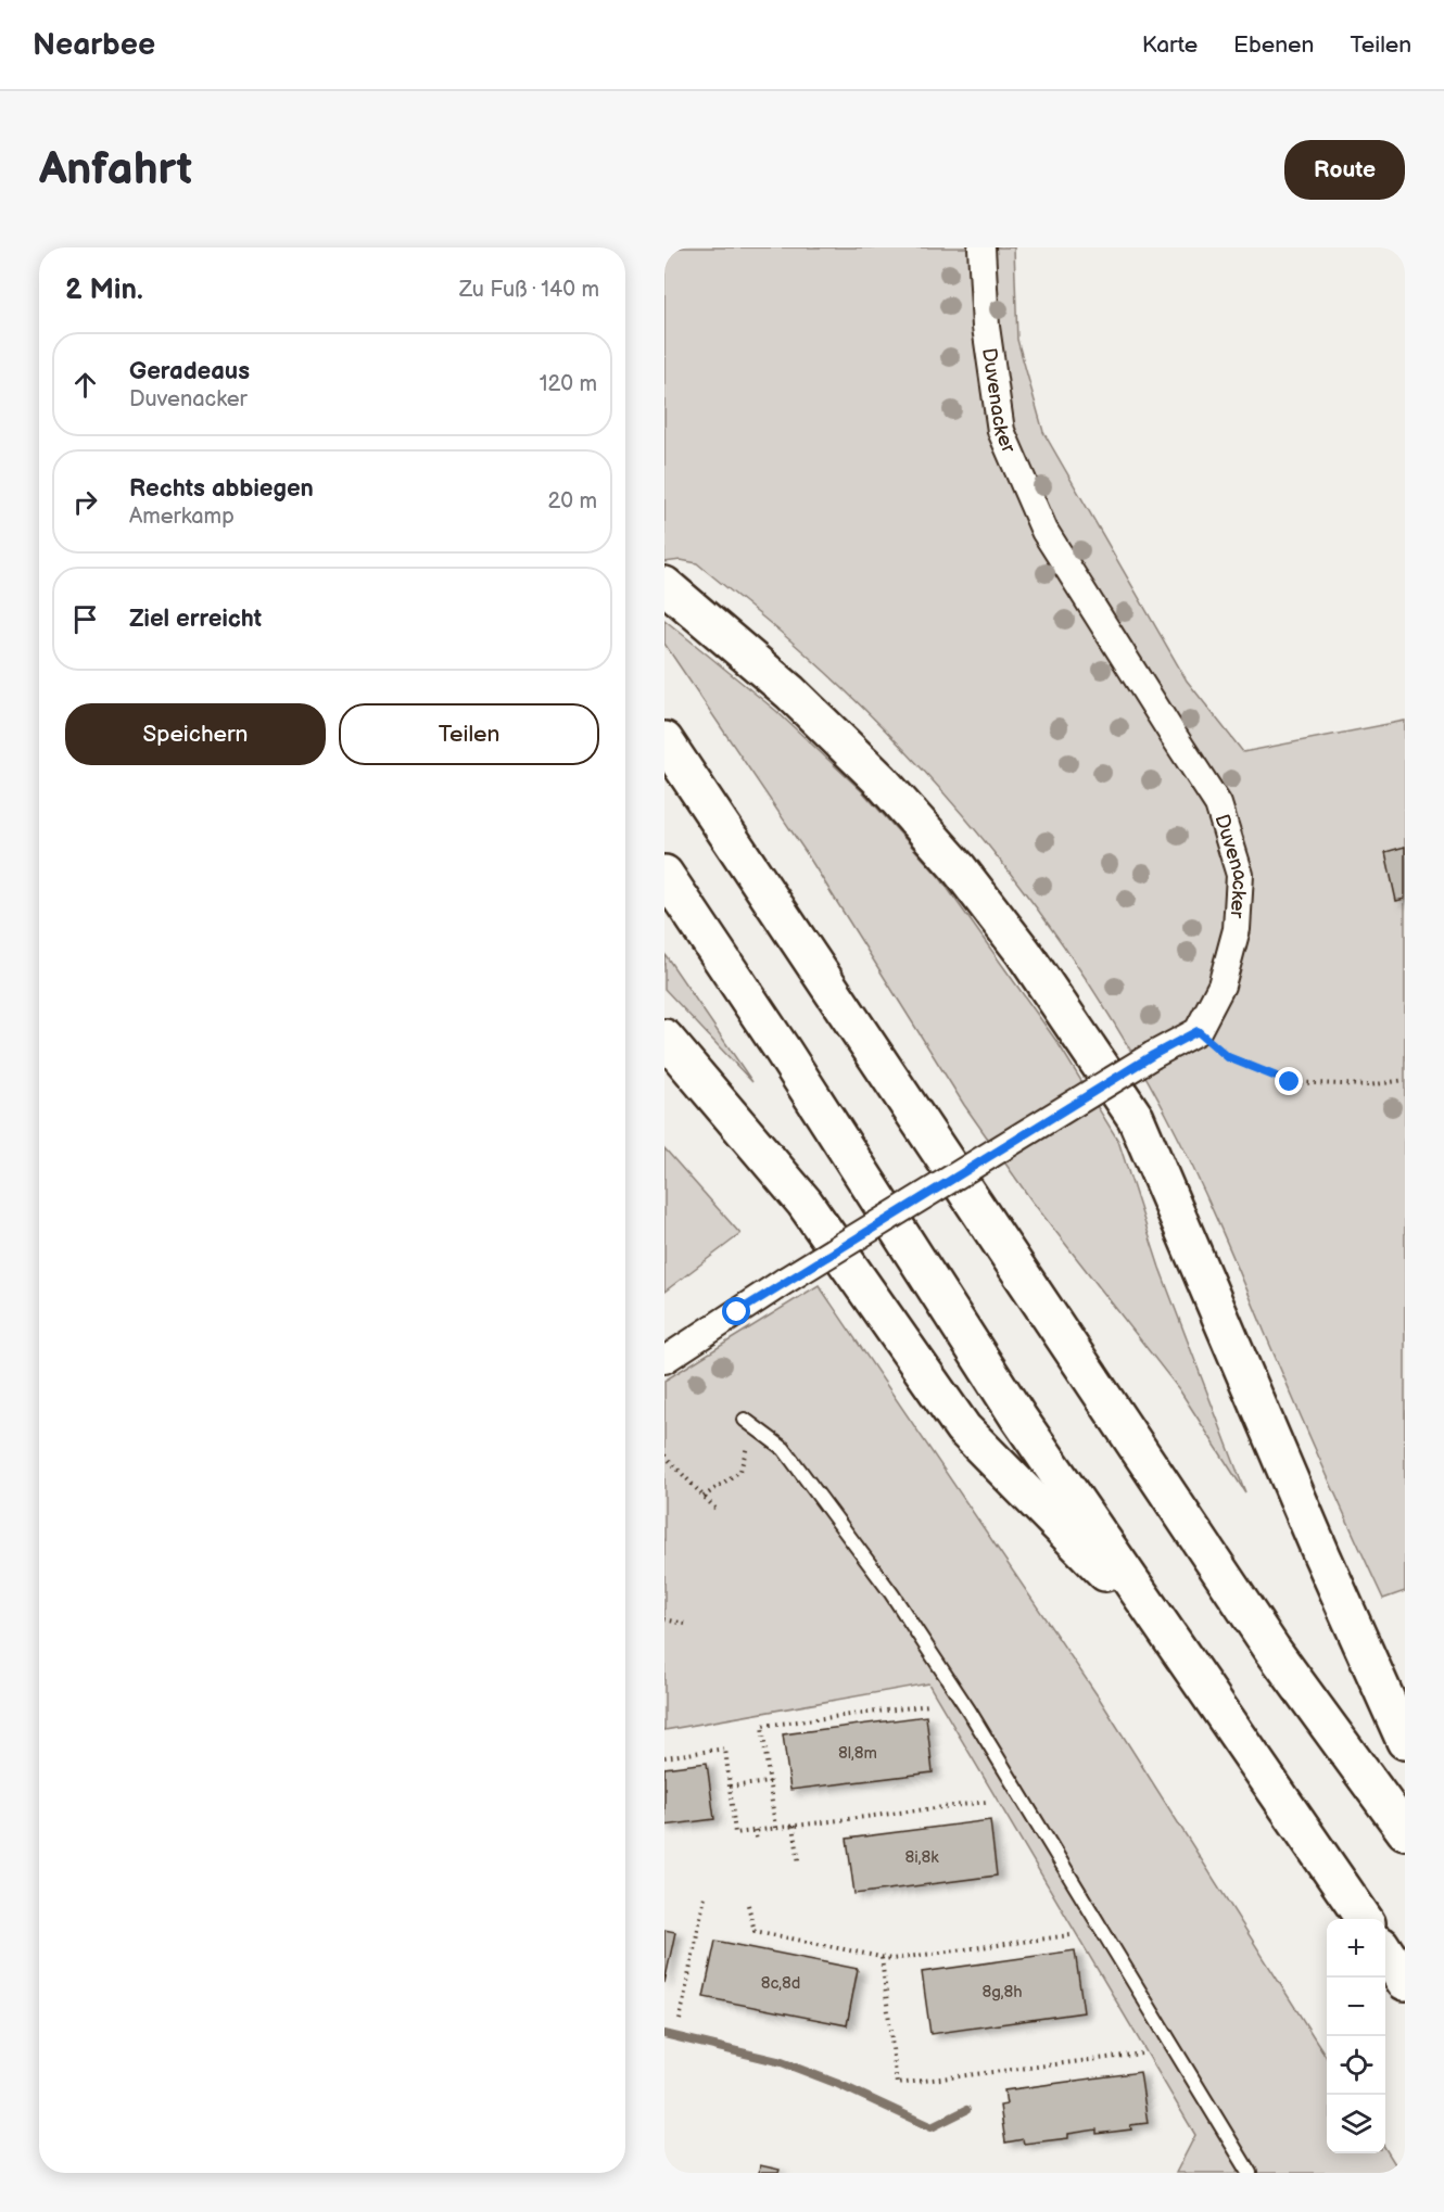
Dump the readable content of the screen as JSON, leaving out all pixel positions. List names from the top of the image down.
{
  "streets": {
    "street": ["Duvenacker"]
  },
  "house_numbers": [
    "8l,8m",
    "8i,8k",
    "8c,8d",
    "8g,8h"
  ],
  "page": {
    "header": "Nearbee",
    "nav": ["Karte", "Ebenen", "Teilen"],
    "buttons": [
      "Route",
      ["Speichern", "Teilen"]
    ],
    "title": "Anfahrt",
    "heading": ["2 Min.", "Zu Fuß · 140 m"],
    "list": [
      ["Geradeaus", "Duvenacker", "120 m"],
      ["Rechts abbiegen", "Amerkamp", "20 m"],
      "Ziel erreicht"
    ],
    "map_buttons": ["+", "−"]
  }
}
